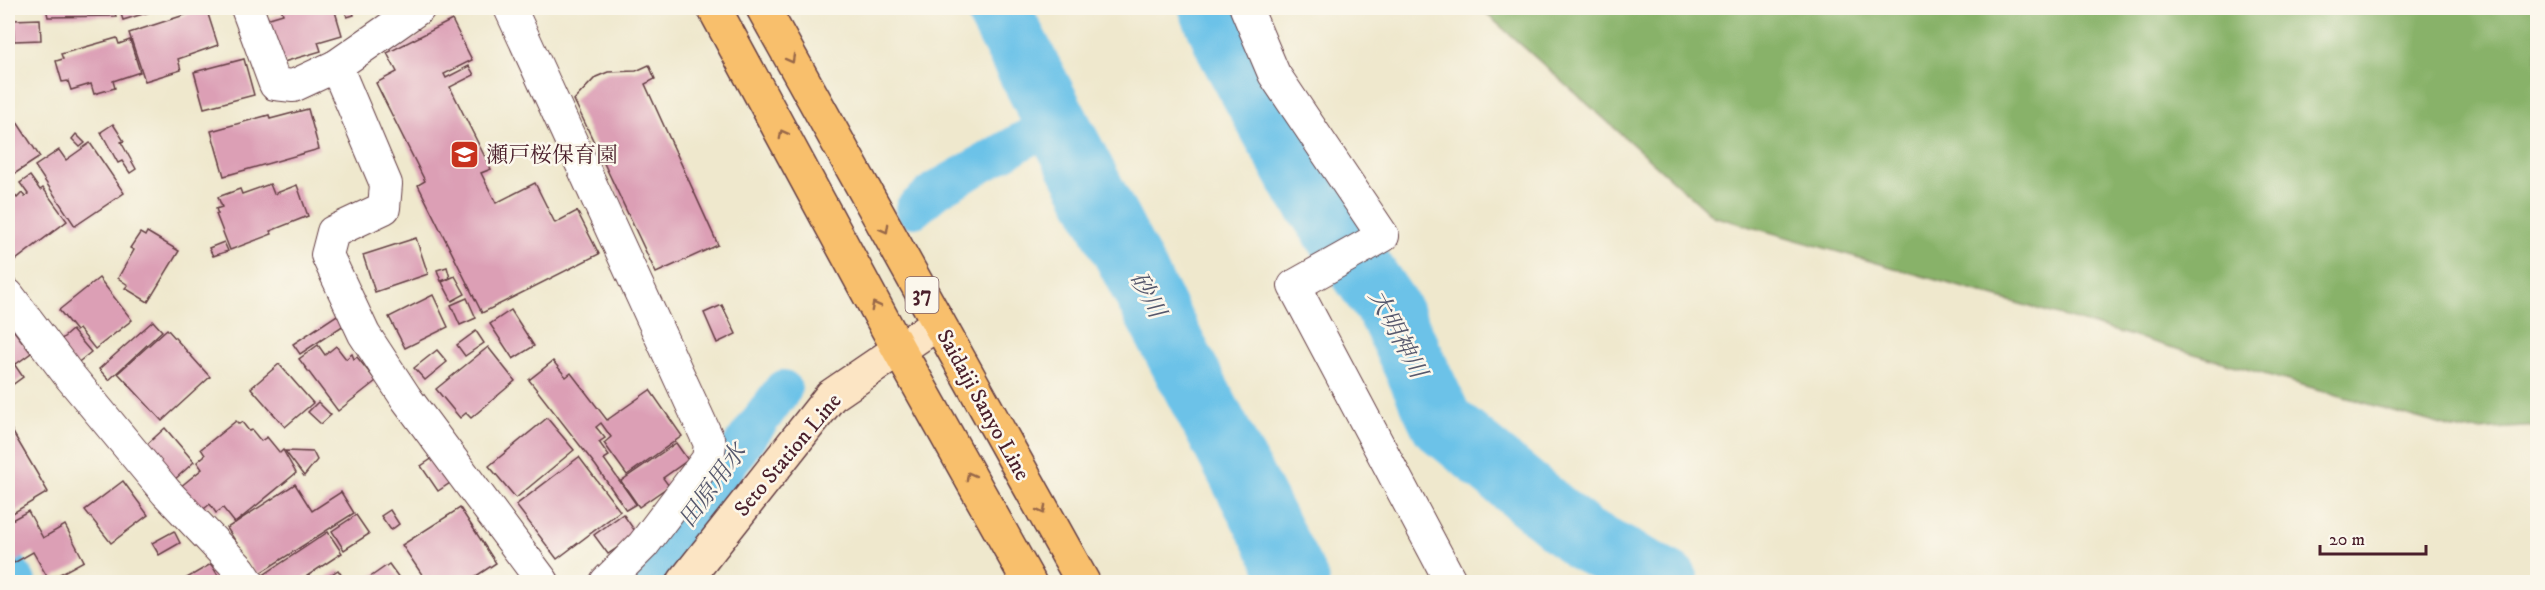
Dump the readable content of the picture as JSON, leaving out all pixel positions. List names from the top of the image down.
{
  "streets": {
    "main road": ["37", "Saidaiji Sanyo Line", "Seto Station Line"]
  },
  "crossings": [
    ["Saidaiji Sanyo Line", "Seto Station Line"]
  ],
  "water": ["砂川", "大明神川", "田原用水"],
  "places": {
    "school or university": ["瀬戸桜保育園"]
  },
  "scale_bar": "20 m"
}
